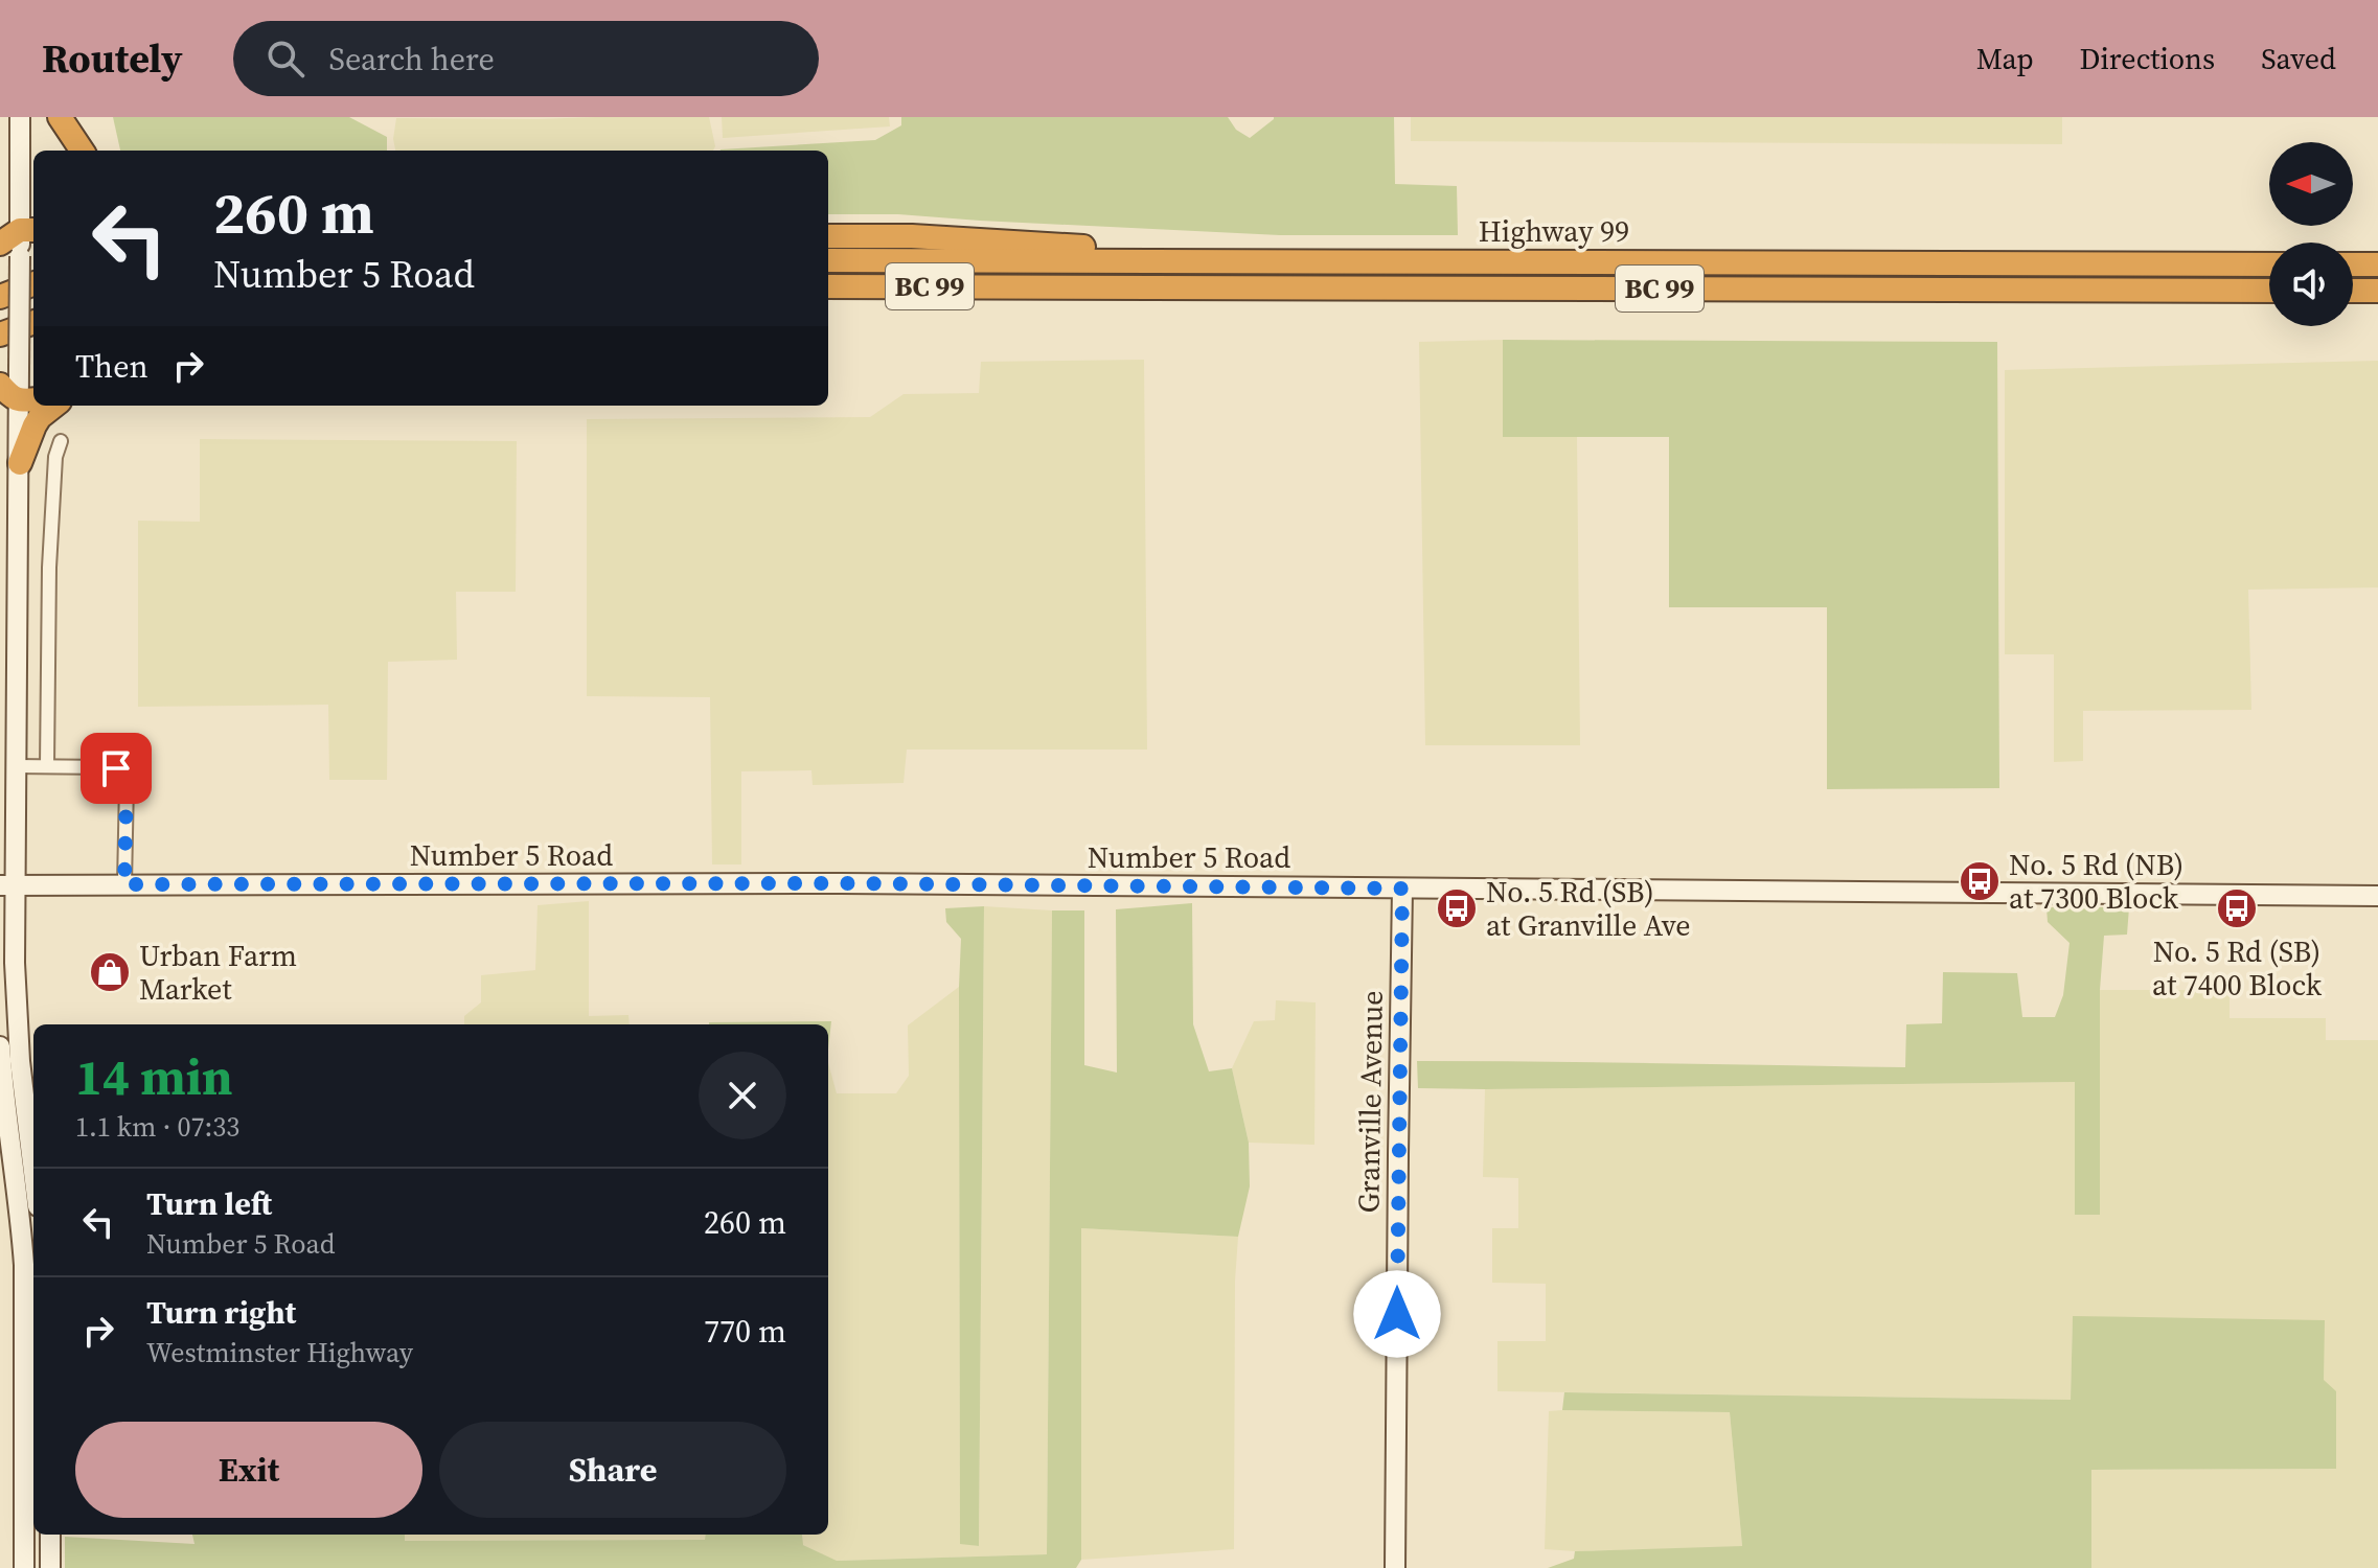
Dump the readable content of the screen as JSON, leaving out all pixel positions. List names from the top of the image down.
{
  "streets": {
    "highway": ["Highway 99", "BC 99"],
    "main road": ["Number 5 Road", "Granville Avenue"]
  },
  "crossings": [
    ["Number 5 Road", "Granville Avenue"]
  ],
  "places": {
    "bus stop": ["No. 5 Rd (NB) at 7300 Block", "No. 5 Rd (SB) at Granville Ave", "No. 5 Rd (SB) at 7400 Block"],
    "shop": ["Urban Farm Market"]
  },
  "north": "left",
  "page": {
    "header": "Routely",
    "search": "Search here",
    "nav": ["Map", "Directions", "Saved"],
    "turn": ["260 m", "Number 5 Road"],
    "then": "Then",
    "heading": ["14 min", "1.1 km · 07:33"],
    "list": [
      {
        "name": "Turn left",
        "note": "Number 5 Road",
        "value": "260 m"
      },
      {
        "name": "Turn right",
        "note": "Westminster Highway",
        "value": "770 m"
      }
    ],
    "buttons": ["Exit", "Share"]
  }
}
